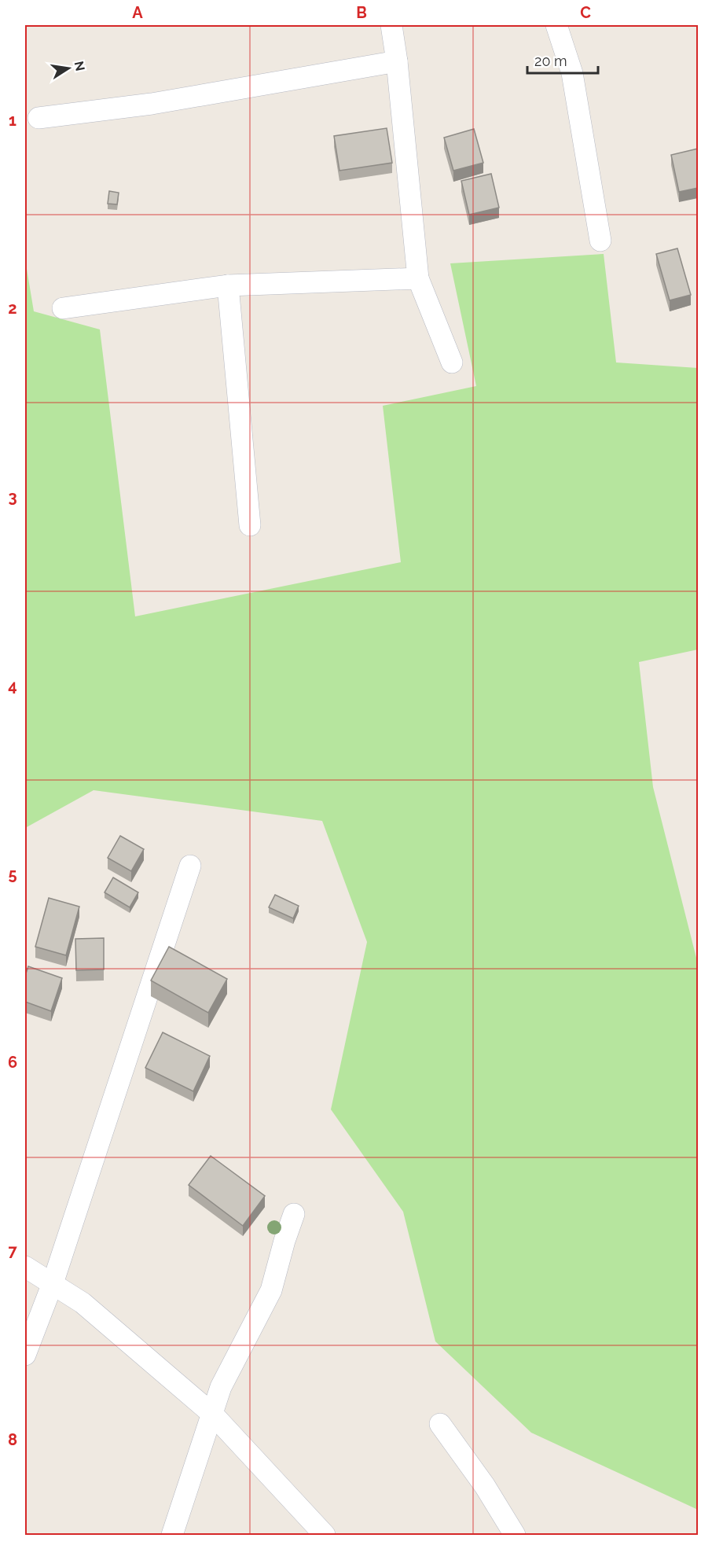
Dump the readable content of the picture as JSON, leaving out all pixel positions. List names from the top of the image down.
{
  "scale_bar": "20 m",
  "north": "right",
  "grid": {
    "columns": ["A", "B", "C"],
    "rows": [
      "1",
      "2",
      "3",
      "4",
      "5",
      "6",
      "7",
      "8"
    ]
  }
}
